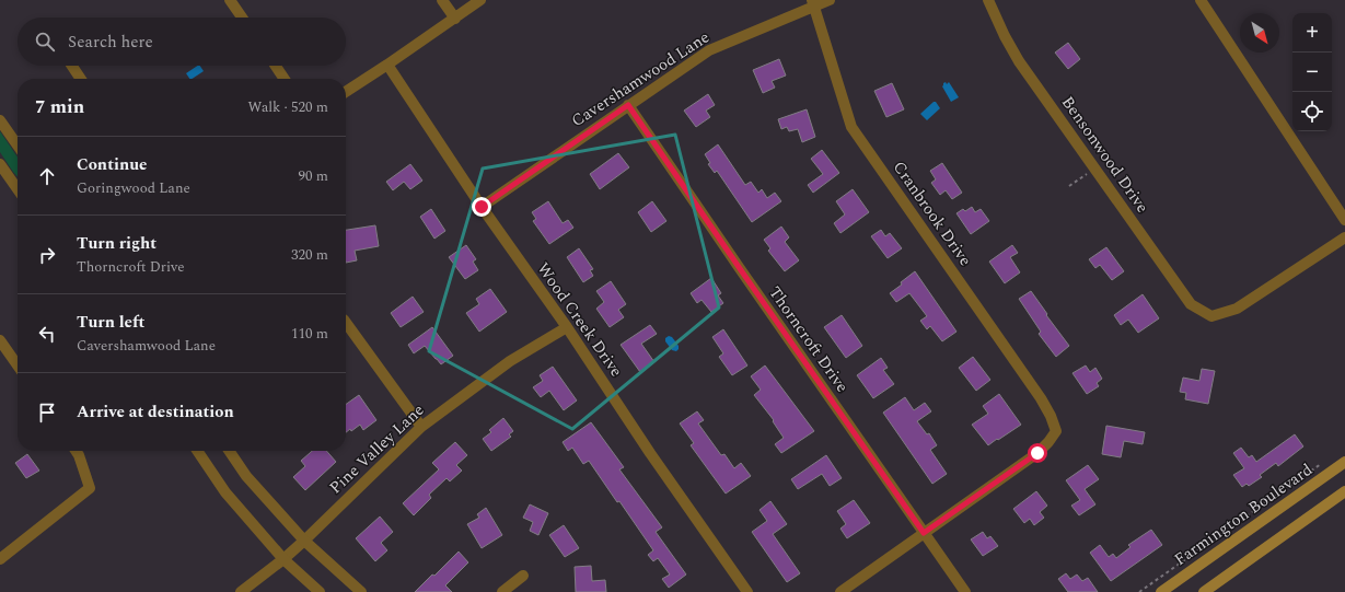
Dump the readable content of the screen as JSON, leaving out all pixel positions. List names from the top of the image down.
{
  "streets": {
    "main road": ["Farmington Boulevard"],
    "street": [
      "Cavershamwood Lane",
      "Bensonwood Drive",
      "Cranbrook Drive",
      "Wood Creek Drive",
      "Thorncroft Drive",
      "Pine Valley Lane"
    ]
  },
  "crossings": [
    ["Cavershamwood Lane", "Cranbrook Drive"],
    ["Cavershamwood Lane", "Wood Creek Drive"],
    ["Cavershamwood Lane", "Thorncroft Drive"],
    ["Cranbrook Drive", "Thorncroft Drive"],
    ["Wood Creek Drive", "Pine Valley Lane"]
  ],
  "north": "bottom right",
  "page": {
    "map_buttons": ["+", "−"],
    "search": "Search here",
    "heading": ["7 min", "Walk · 520 m"],
    "list": [
      ["Continue", "Goringwood Lane", "90 m"],
      ["Turn right", "Thorncroft Drive", "320 m"],
      ["Turn left", "Cavershamwood Lane", "110 m"],
      "Arrive at destination"
    ]
  }
}
